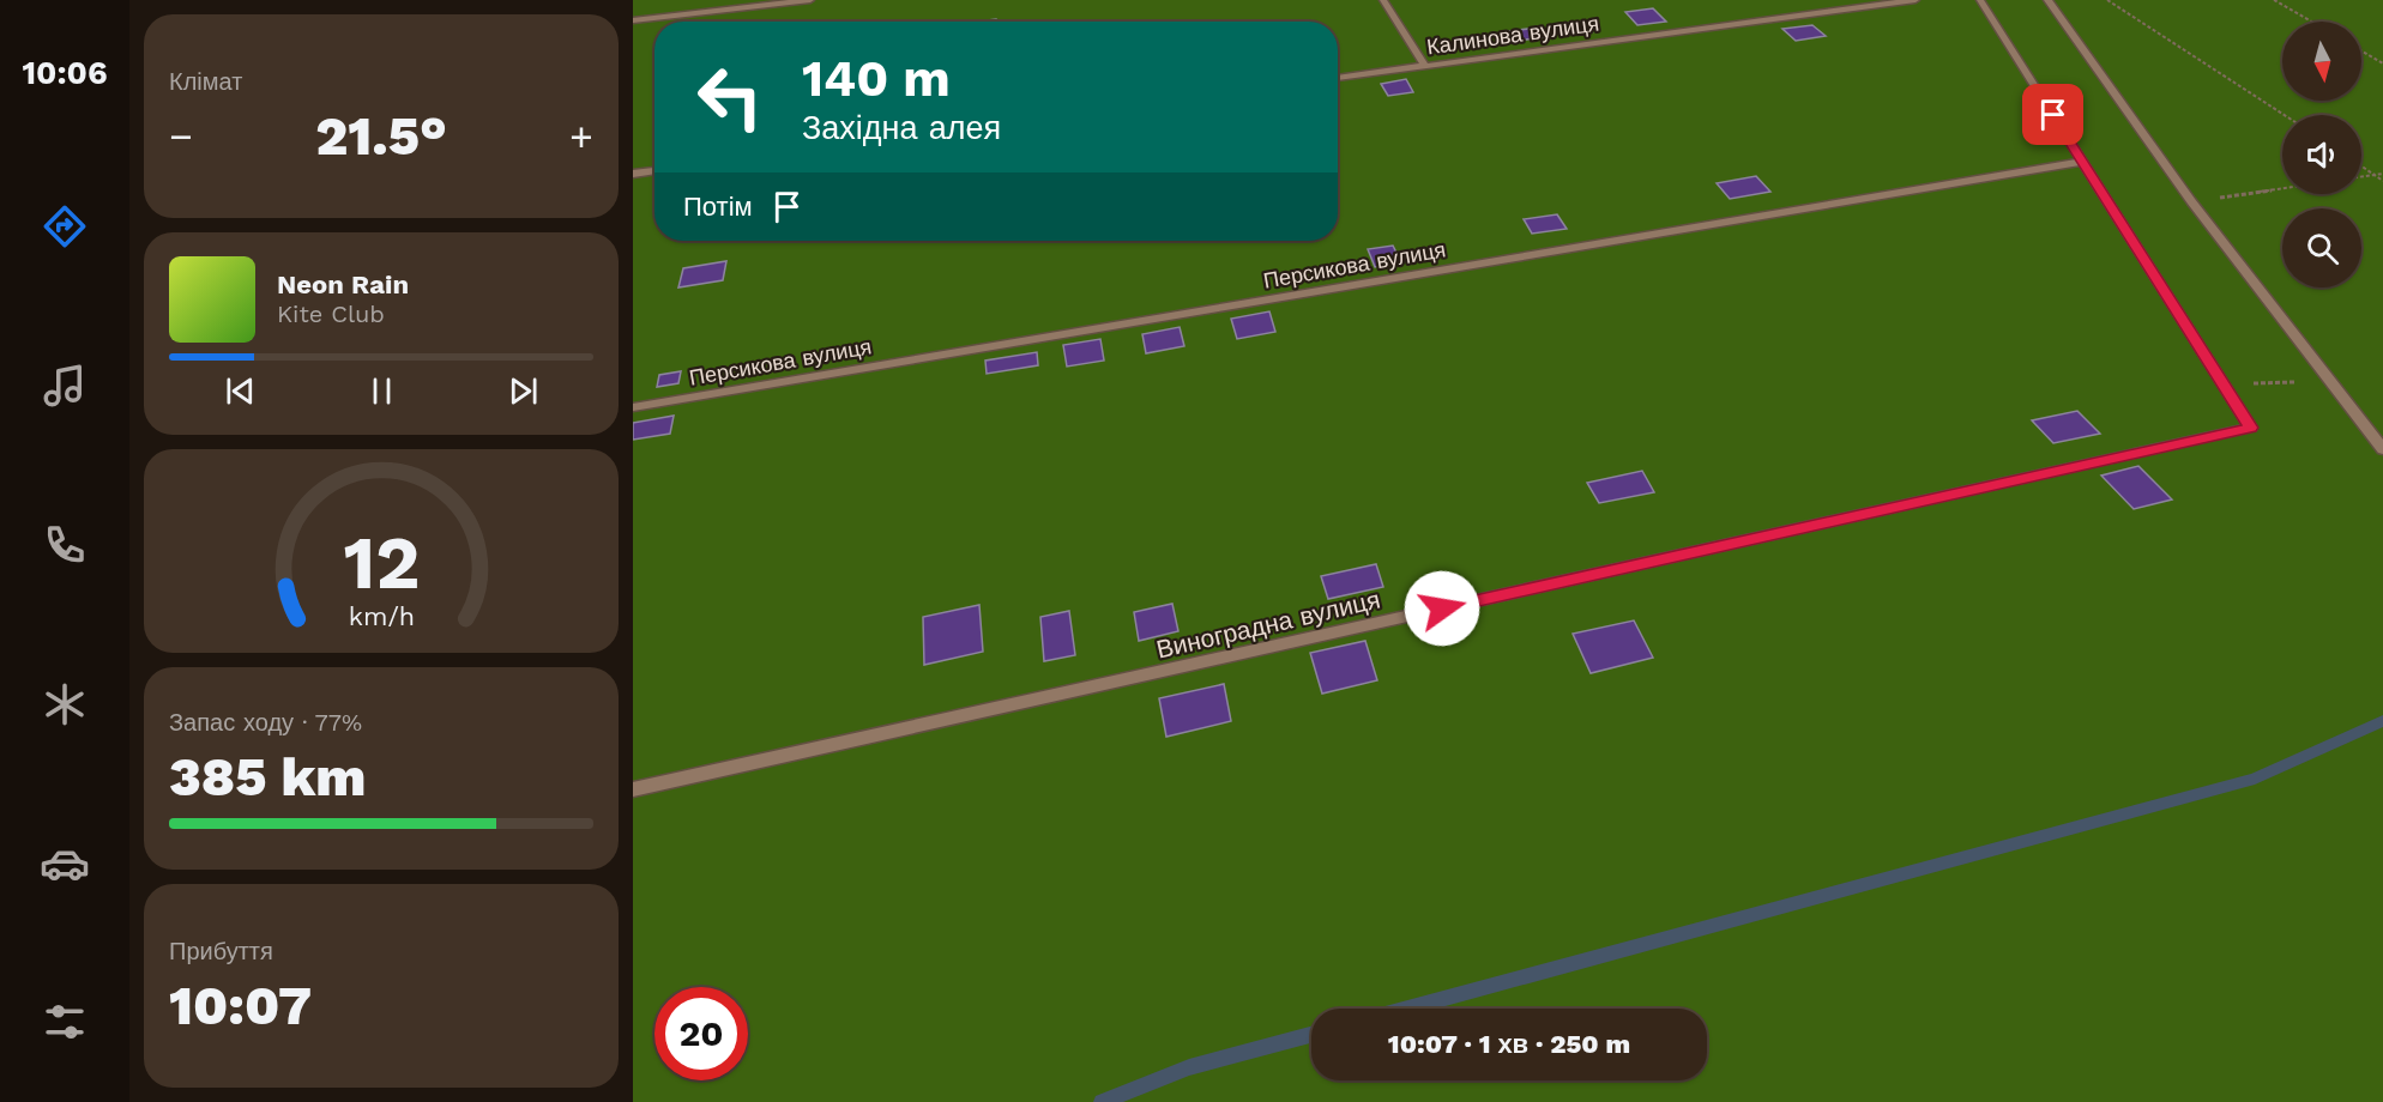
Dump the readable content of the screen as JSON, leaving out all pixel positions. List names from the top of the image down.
{
  "streets": {
    "street": ["Калинова вулиця", "Персикова вулиця", "Виноградна вулиця"]
  },
  "north": "bottom",
  "page": {
    "tabs": "10:06",
    "tile": [
      "Клімат",
      ["Запас ходу · 77%", "385 km"],
      ["Прибуття", "10:07"]
    ],
    "turn": ["140 m", "Західна алея"],
    "heat": ["−", "21.5°", "+"],
    "then": "Потім",
    "song": ["Neon Rain", "Kite Club"],
    "limit": "20",
    "trip": "10:07 · 1 хв · 250 m",
    "gauge": ["12", "km/h"]
  }
}
